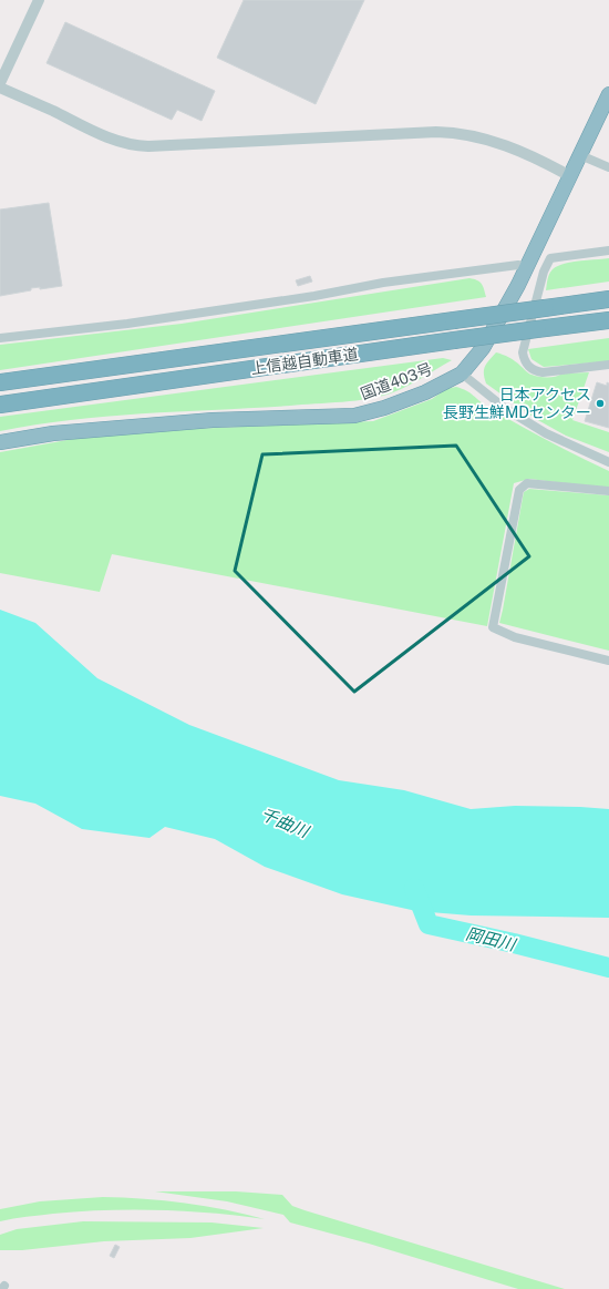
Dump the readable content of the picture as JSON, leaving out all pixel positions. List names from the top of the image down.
{
  "streets": {
    "highway": ["上信越自動車道", "国道403号"]
  },
  "water": ["千曲川", "岡田川"],
  "places": ["日本アクセス 長野生鮮MDセンター"]
}
